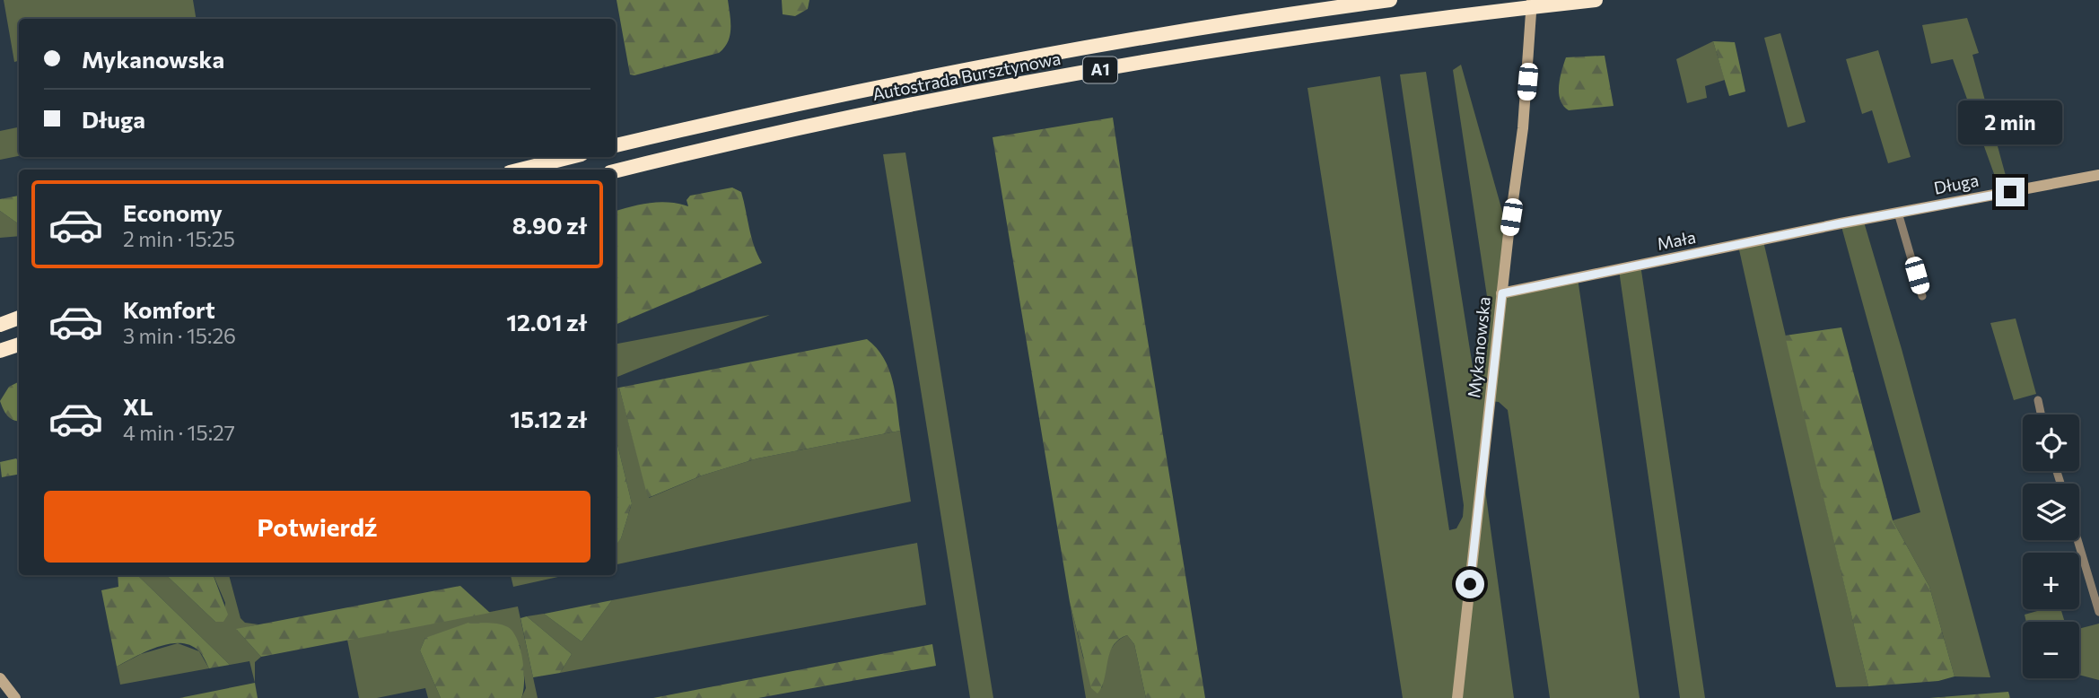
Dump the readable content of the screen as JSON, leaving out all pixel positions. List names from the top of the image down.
{
  "streets": {
    "highway": ["A1", "Autostrada Bursztynowa"],
    "main road": ["Długa", "Mała", "Mykanowska"]
  },
  "crossings": [
    ["Długa", "Mała"],
    ["Mała", "Mykanowska"]
  ],
  "page": {
    "banner": ["Mykanowska", "Długa"],
    "bubble": "2 min",
    "list": [
      {
        "name": "Economy",
        "note": "2 min · 15:25",
        "value": "8.90 zł"
      },
      {
        "name": "Komfort",
        "note": "3 min · 15:26",
        "value": "12.01 zł"
      },
      {
        "name": "XL",
        "note": "4 min · 15:27",
        "value": "15.12 zł"
      }
    ],
    "map_buttons": ["+", "−"],
    "buttons": "Potwierdź"
  }
}
